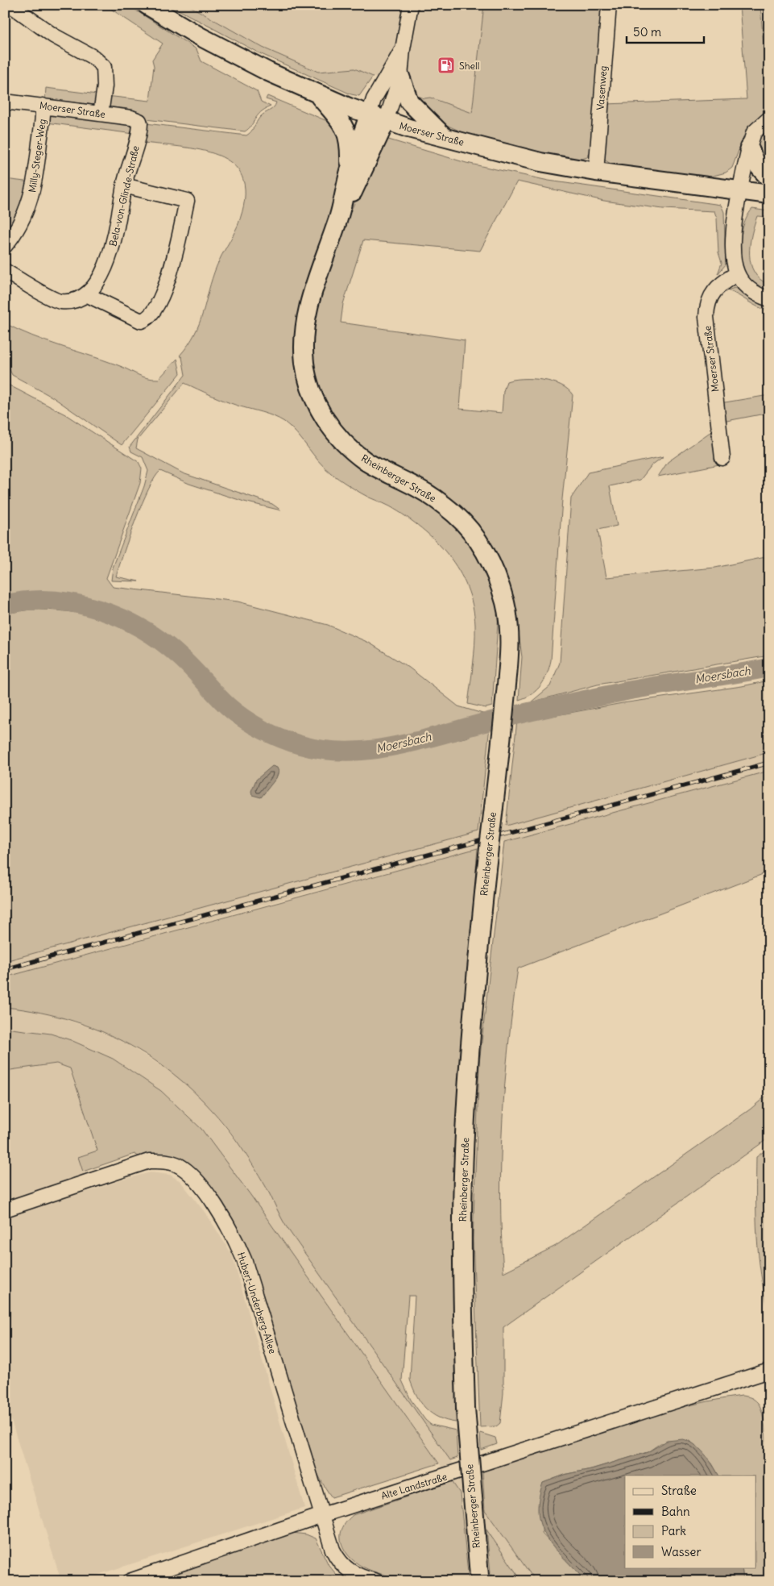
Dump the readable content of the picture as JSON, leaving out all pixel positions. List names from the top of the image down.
{
  "streets": {
    "main road": ["Moerser Straße", "Rheinberger Straße"],
    "street": [
      "Vasenweg",
      "Milly-Steger-Weg",
      "Bela-von-Glinde-Straße",
      "Hubert-Underberg-Allee",
      "Alte Landstraße"
    ]
  },
  "crossings": [
    ["Vasenweg", "Moerser Straße"],
    ["Moerser Straße", "Milly-Steger-Weg"],
    ["Moerser Straße", "Bela-von-Glinde-Straße"],
    ["Moerser Straße", "Rheinberger Straße"],
    ["Hubert-Underberg-Allee", "Alte Landstraße"]
  ],
  "water": ["Moersbach"],
  "places": {
    "fuel station": ["Shell"]
  },
  "legend": [
    "Straße",
    "Bahn",
    "Park",
    "Wasser"
  ],
  "scale_bar": "50 m"
}
